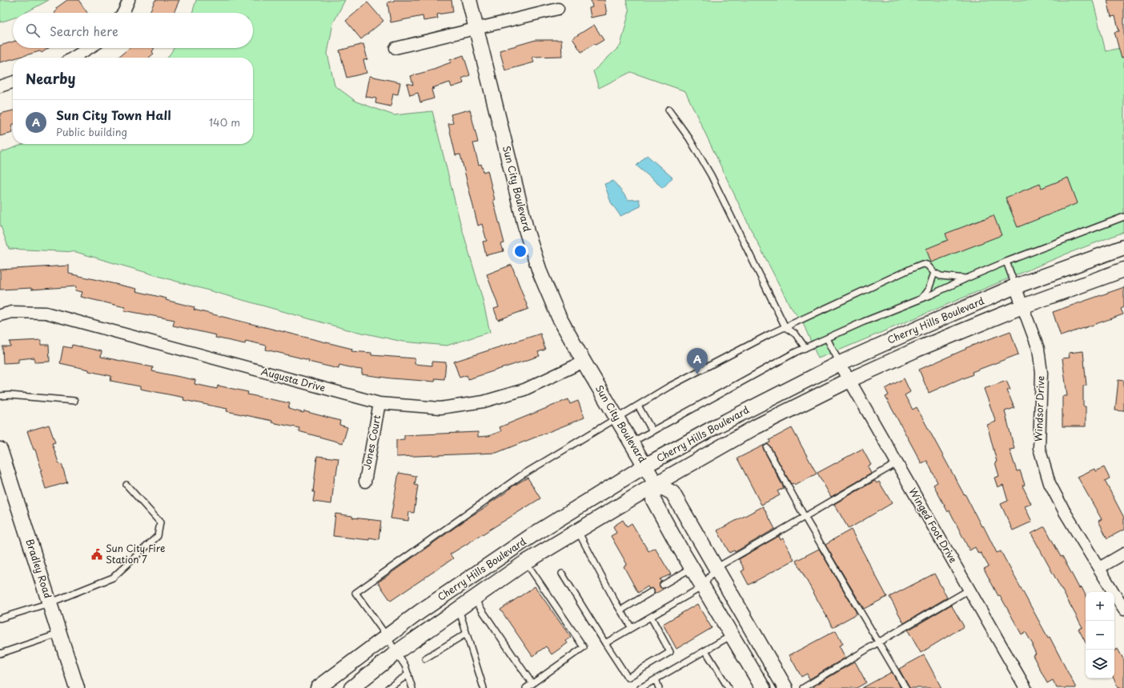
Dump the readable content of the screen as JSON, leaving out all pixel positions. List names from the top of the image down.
{
  "streets": {
    "street": [
      "Sun City Boulevard",
      "Cherry Hills Boulevard",
      "Augusta Drive",
      "Windsor Drive",
      "Jones Court",
      "Winged Foot Drive",
      "Bradley Road"
    ]
  },
  "crossings": [
    ["Sun City Boulevard", "Cherry Hills Boulevard"],
    ["Sun City Boulevard", "Augusta Drive"],
    ["Cherry Hills Boulevard", "Windsor Drive"],
    ["Cherry Hills Boulevard", "Winged Foot Drive"],
    ["Augusta Drive", "Jones Court"]
  ],
  "places": {
    "public building": ["Sun City Fire Station 7"]
  },
  "page": {
    "search": "Search here",
    "heading": "Nearby",
    "list": [
      {
        "mark": "A",
        "name": "Sun City Town Hall",
        "note": "Public building",
        "value": "140 m"
      }
    ],
    "pins": "A",
    "map_buttons": ["+", "−"]
  }
}
